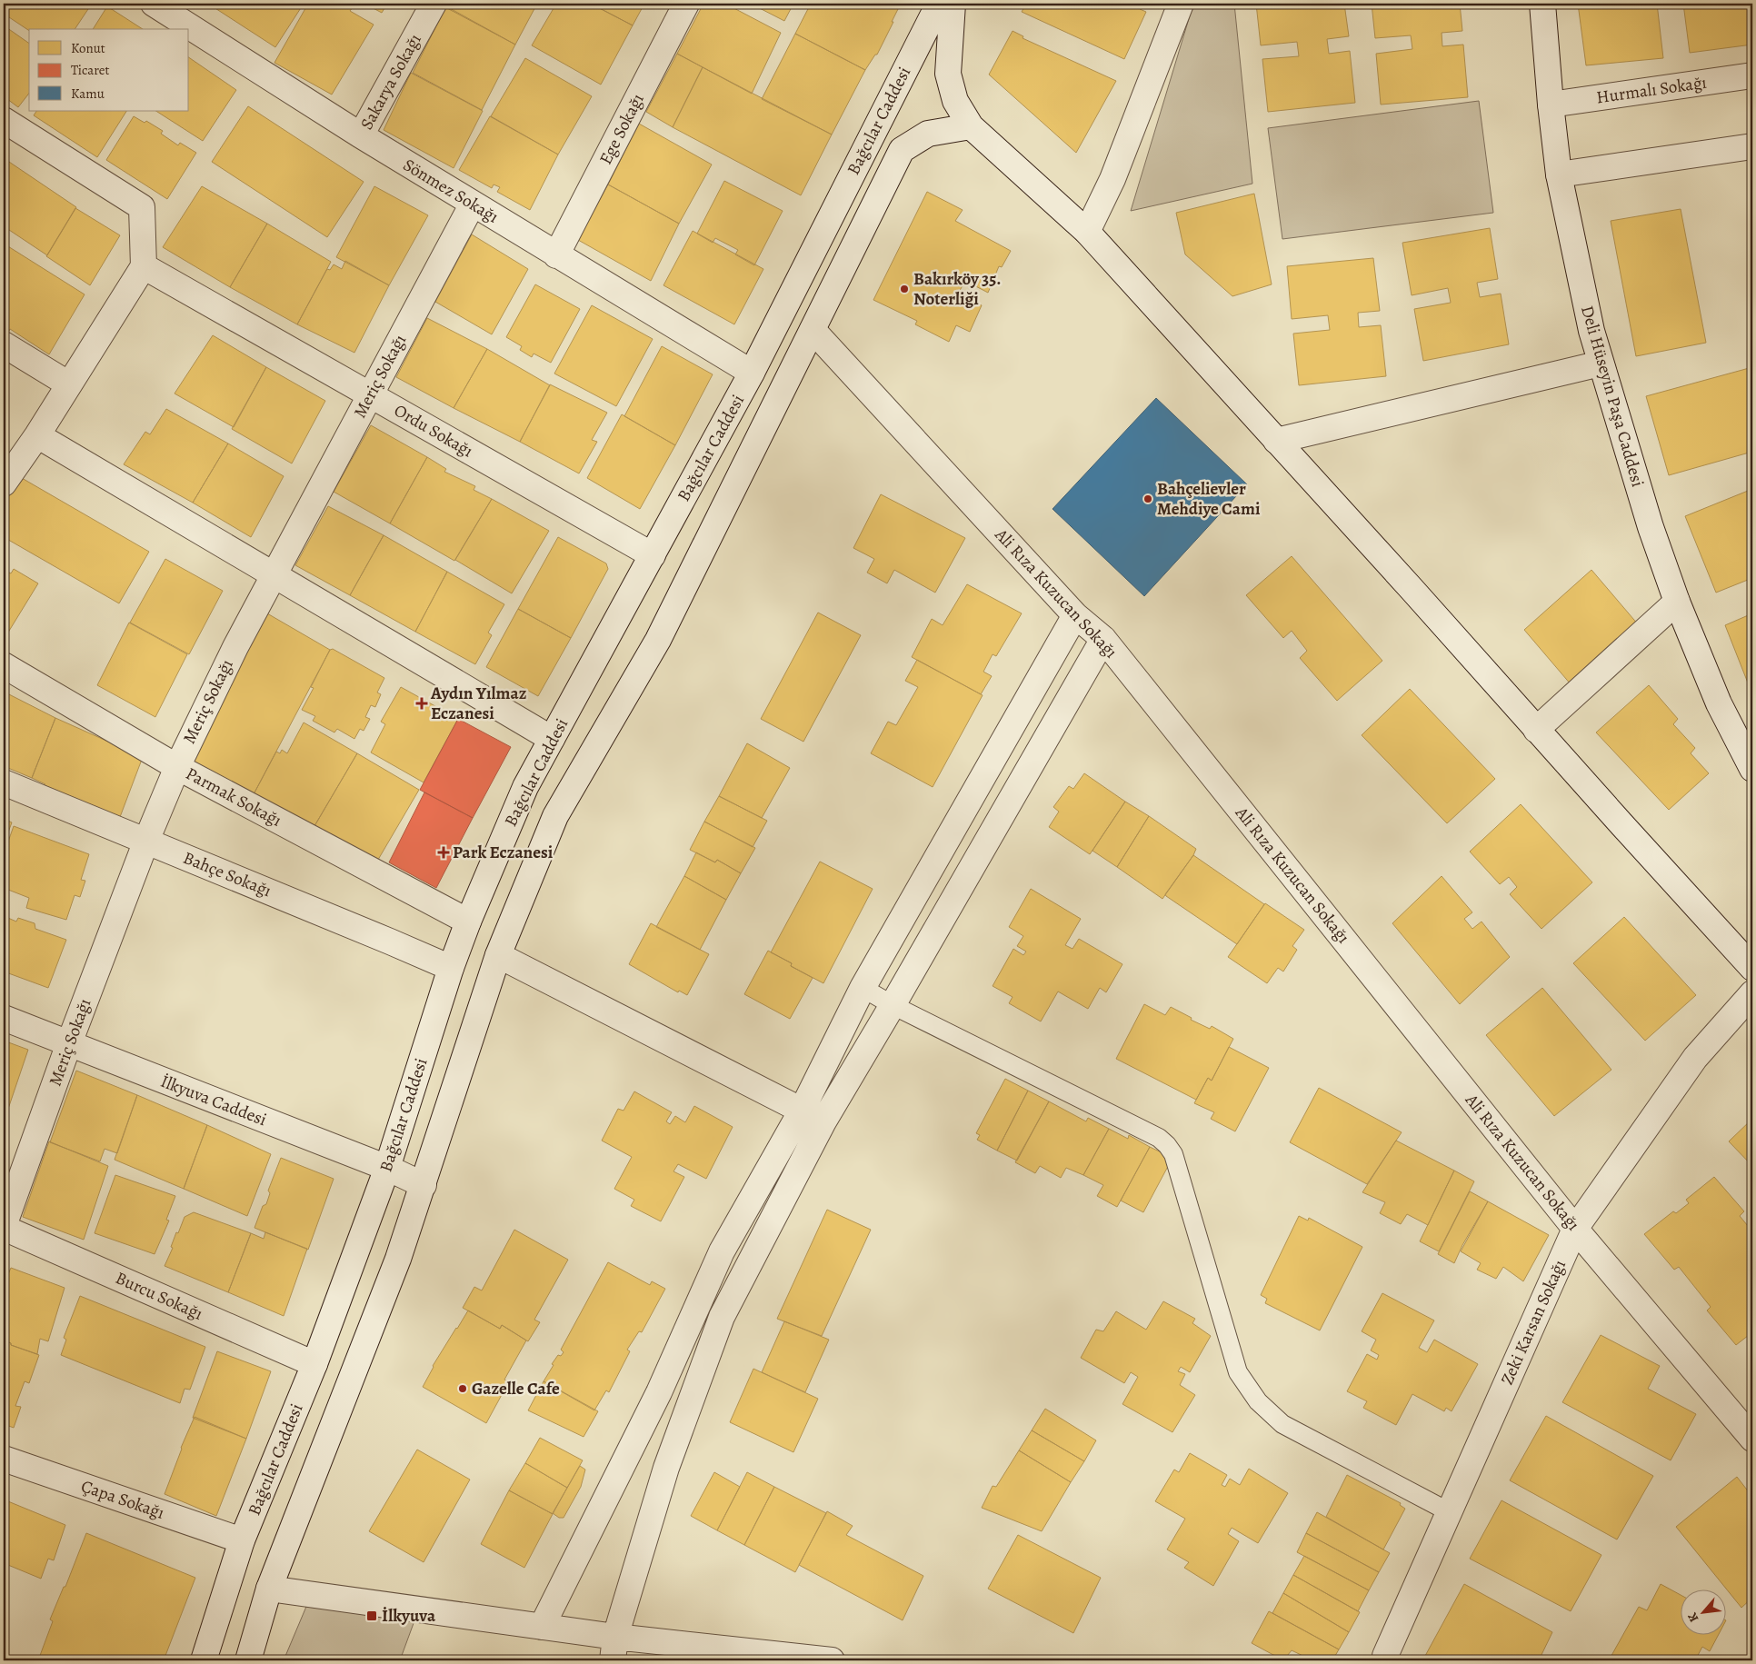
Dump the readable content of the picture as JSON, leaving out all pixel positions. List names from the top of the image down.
{
  "streets": {
    "street": [
      "Sakarya Sokağı",
      "Hurmalı Sokağı",
      "Bağcılar Caddesi",
      "Ege Sokağı",
      "Sönmez Sokağı",
      "Meriç Sokağı",
      "Deli Hüseyin Paşa Caddesi",
      "Ordu Sokağı",
      "Ali Rıza Kuzucan Sokağı",
      "Parmak Sokağı",
      "Bahçe Sokağı",
      "İlkyuva Caddesi",
      "Burcu Sokağı",
      "Zeki Karsan Sokağı",
      "Çapa Sokağı"
    ]
  },
  "crossings": [
    ["Sakarya Sokağı", "Sönmez Sokağı"],
    ["Hurmalı Sokağı", "Deli Hüseyin Paşa Caddesi"],
    ["Bağcılar Caddesi", "Sönmez Sokağı"],
    ["Bağcılar Caddesi", "Ordu Sokağı"],
    ["Bağcılar Caddesi", "Parmak Sokağı"],
    ["Bağcılar Caddesi", "Bahçe Sokağı"],
    ["Bağcılar Caddesi", "İlkyuva Caddesi"],
    ["Bağcılar Caddesi", "Burcu Sokağı"],
    ["Bağcılar Caddesi", "Çapa Sokağı"],
    ["Ege Sokağı", "Sönmez Sokağı"],
    ["Sönmez Sokağı", "Meriç Sokağı"],
    ["Meriç Sokağı", "Ordu Sokağı"],
    ["Meriç Sokağı", "Parmak Sokağı"],
    ["Meriç Sokağı", "Bahçe Sokağı"],
    ["Meriç Sokağı", "İlkyuva Caddesi"],
    ["Meriç Sokağı", "Burcu Sokağı"],
    ["Ali Rıza Kuzucan Sokağı", "Zeki Karsan Sokağı"]
  ],
  "places": {
    "other": ["Bakırköy 35. Noterliği", "Bahçelievler Mehdiye Cami", "Gazelle Cafe"],
    "health": ["Aydın Yılmaz Eczanesi", "Park Eczanesi"],
    "transit": ["İlkyuva"]
  },
  "legend": ["Konut", "Ticaret", "Kamu"],
  "north": "bottom left"
}
